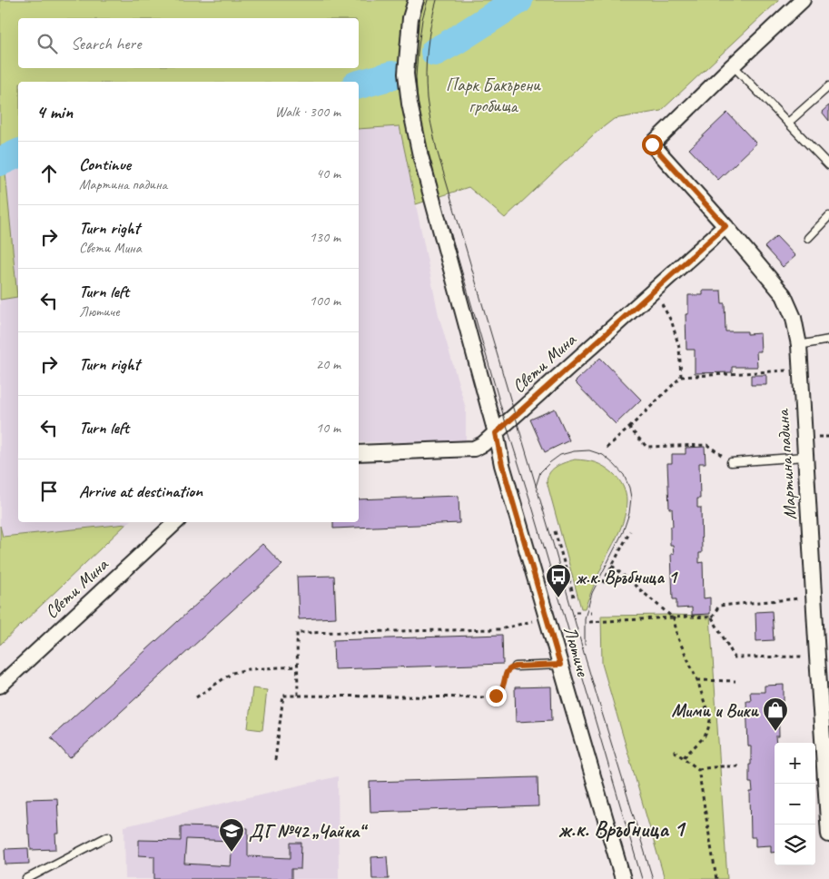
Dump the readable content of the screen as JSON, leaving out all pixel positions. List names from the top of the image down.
{
  "streets": {
    "street": ["Свети Мина", "Мартина падина", "Лютиче"]
  },
  "crossings": [
    ["Свети Мина", "Мартина падина"],
    ["Свети Мина", "Лютиче"]
  ],
  "districts": ["ж.к. Връбница 1"],
  "parks": ["Парк Бакърени гробища"],
  "places": {
    "bus stop": ["ж.к. Връбница 1"],
    "shop": ["Мими и Вики"],
    "school or university": ["ДГ №42 „Чайка“"]
  },
  "page": {
    "search": "Search here",
    "heading": ["4 min", "Walk · 300 m"],
    "list": [
      ["Continue", "Мартина падина", "40 m"],
      ["Turn right", "Свети Мина", "130 m"],
      ["Turn left", "Лютиче", "100 m"],
      ["Turn right", "20 m"],
      ["Turn left", "10 m"],
      "Arrive at destination"
    ],
    "map_buttons": ["+", "−"]
  }
}
